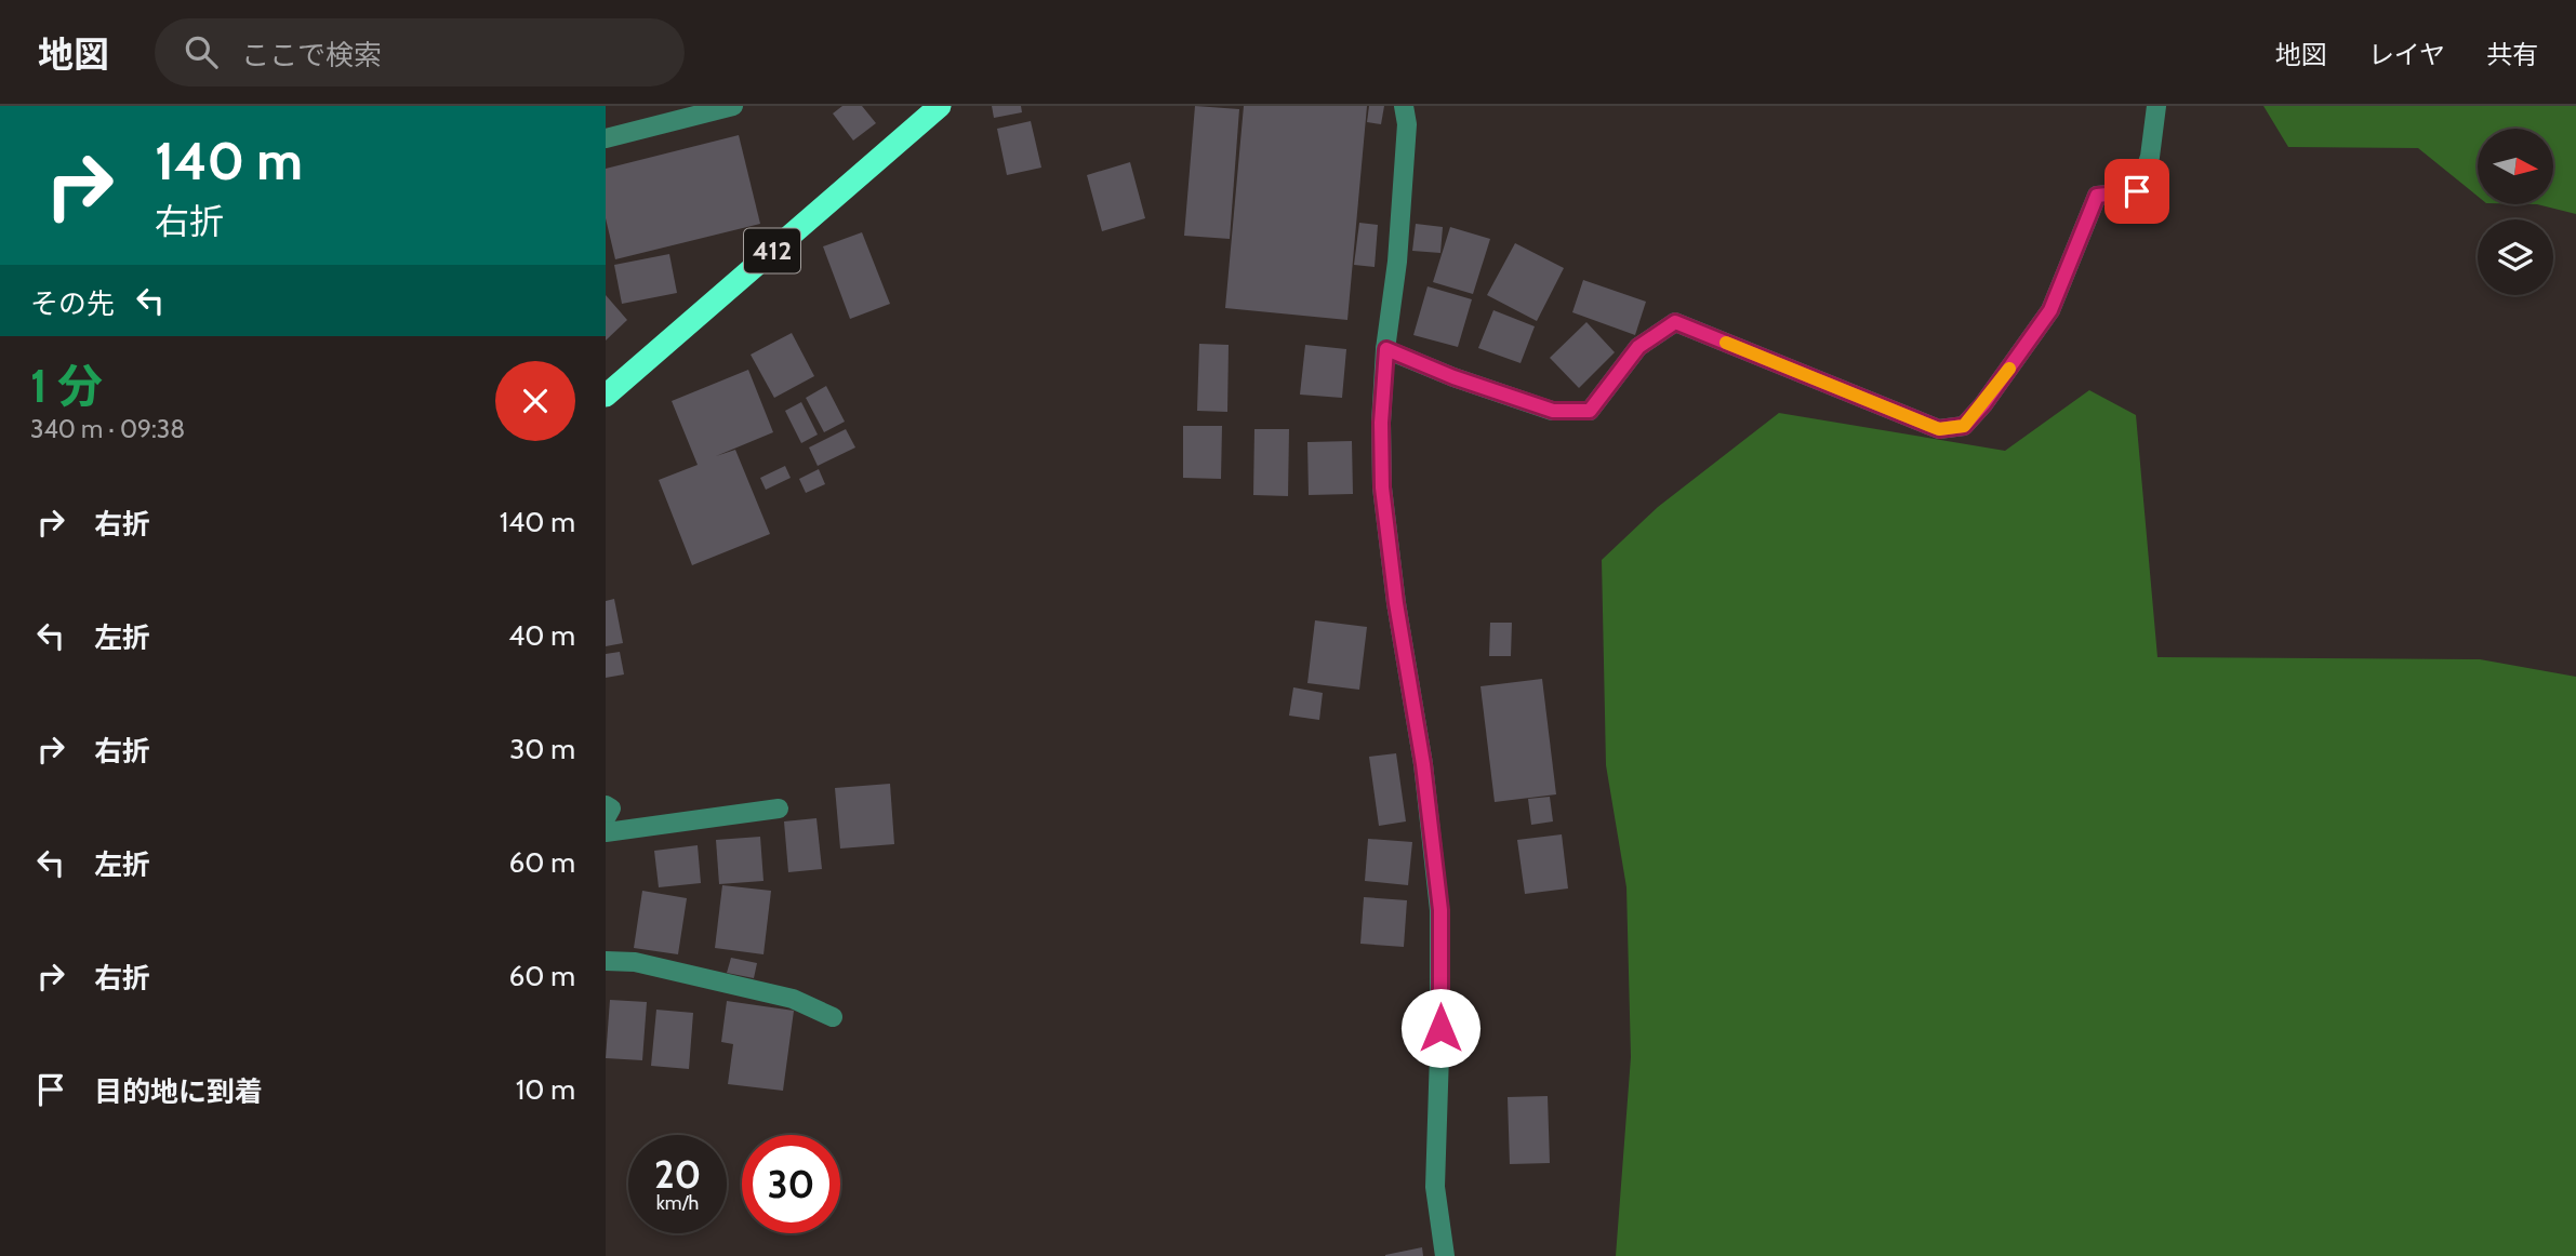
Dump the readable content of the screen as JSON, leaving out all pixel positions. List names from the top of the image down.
{
  "streets": {
    "highway": ["412"]
  },
  "north": "right",
  "page": {
    "header": "地図",
    "search": "ここで検索",
    "nav": ["地図", "レイヤ", "共有"],
    "turn": ["140 m", "右折"],
    "then": "その先",
    "heading": ["1 分", "340 m · 09:38"],
    "list": [
      {
        "name": "右折",
        "value": "140 m"
      },
      {
        "name": "左折",
        "value": "40 m"
      },
      {
        "name": "右折",
        "value": "30 m"
      },
      {
        "name": "左折",
        "value": "60 m"
      },
      {
        "name": "右折",
        "value": "60 m"
      },
      {
        "name": "目的地に到着",
        "value": "10 m"
      }
    ],
    "speed": "20 km/h",
    "limit": "30"
  }
}
